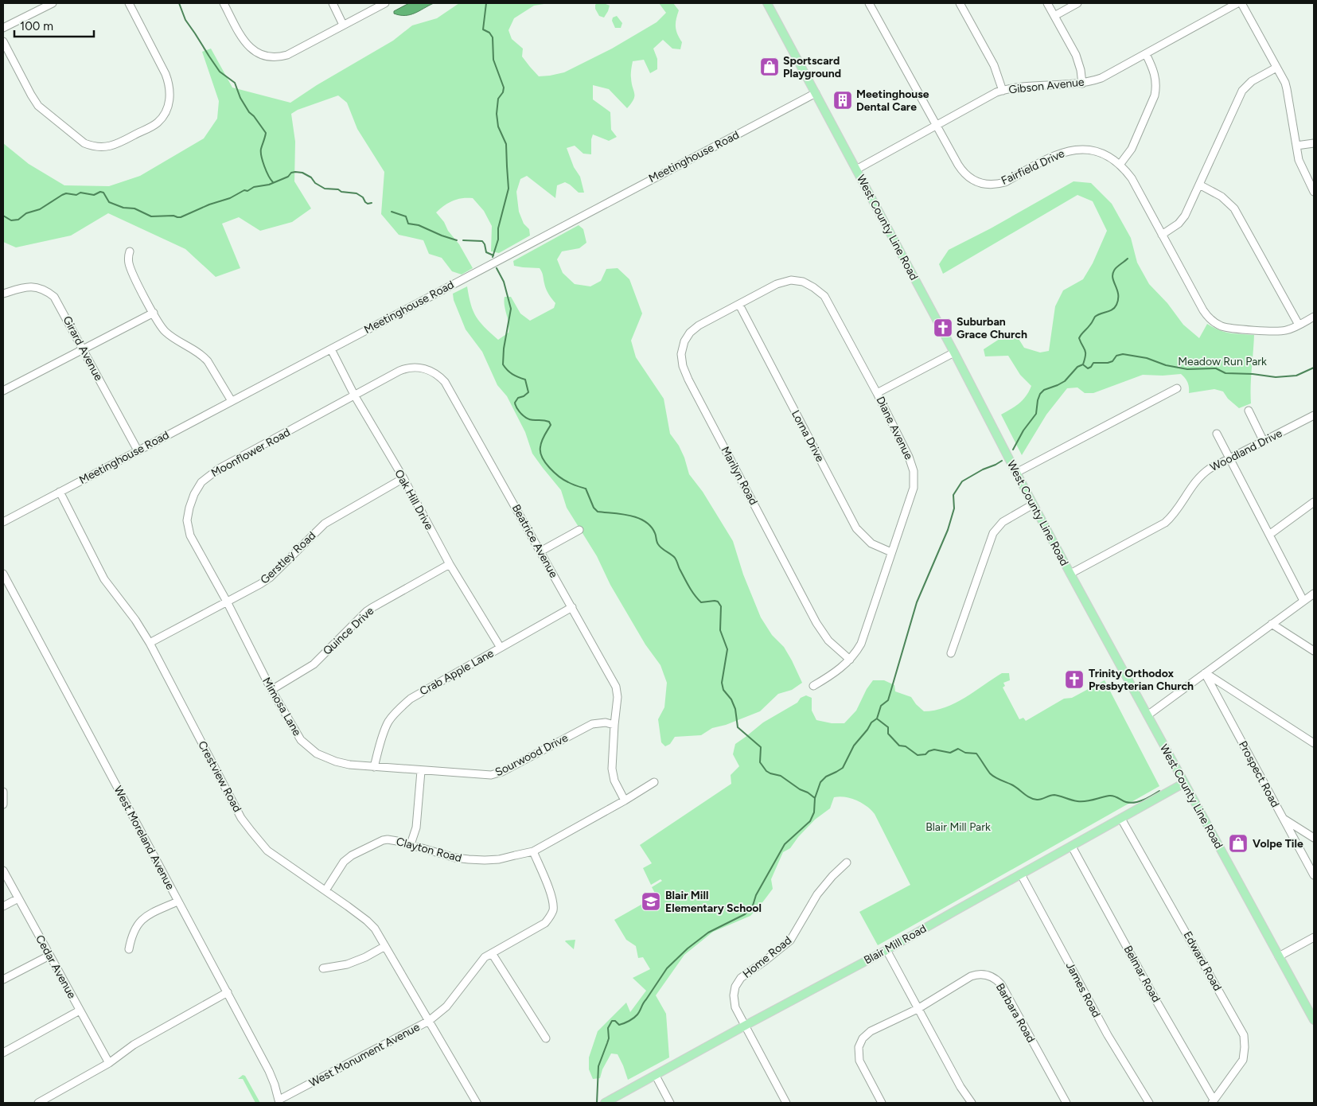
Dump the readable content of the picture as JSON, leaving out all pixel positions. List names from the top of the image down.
{
  "streets": {
    "main road": ["West County Line Road", "Blair Mill Road"],
    "street": [
      "Gibson Avenue",
      "Meetinghouse Road",
      "Fairfield Drive",
      "Girard Avenue",
      "Diane Avenue",
      "Lorna Drive",
      "Woodland Drive",
      "Moonflower Road",
      "Marilyn Road",
      "Oak Hill Drive",
      "Beatrice Avenue",
      "Gerstley Road",
      "Quince Drive",
      "Crab Apple Lane",
      "Mimosa Lane",
      "Sourwood Drive",
      "Prospect Road",
      "Crestview Road",
      "West Moreland Avenue",
      "Clayton Road",
      "Home Road",
      "Edward Road",
      "Cedar Avenue",
      "Belmar Road",
      "James Road",
      "Barbara Road",
      "West Monument Avenue"
    ]
  },
  "crossings": [
    ["Gibson Avenue", "Fairfield Drive"],
    ["Gibson Avenue", "West County Line Road"],
    ["Meetinghouse Road", "West County Line Road"],
    ["Meetinghouse Road", "Girard Avenue"],
    ["Meetinghouse Road", "Oak Hill Drive"],
    ["Meetinghouse Road", "Crestview Road"],
    ["West County Line Road", "Woodland Drive"],
    ["West County Line Road", "Blair Mill Road"],
    ["Diane Avenue", "Lorna Drive"],
    ["Diane Avenue", "Marilyn Road"],
    ["Lorna Drive", "Marilyn Road"],
    ["Moonflower Road", "Oak Hill Drive"],
    ["Moonflower Road", "Beatrice Avenue"],
    ["Moonflower Road", "Gerstley Road"],
    ["Moonflower Road", "Mimosa Lane"],
    ["Oak Hill Drive", "Beatrice Avenue"],
    ["Oak Hill Drive", "Gerstley Road"],
    ["Oak Hill Drive", "Quince Drive"],
    ["Oak Hill Drive", "Crab Apple Lane"],
    ["Beatrice Avenue", "Crab Apple Lane"],
    ["Beatrice Avenue", "Sourwood Drive"],
    ["Beatrice Avenue", "Clayton Road"],
    ["Gerstley Road", "Mimosa Lane"],
    ["Gerstley Road", "Crestview Road"],
    ["Quince Drive", "Mimosa Lane"],
    ["Crab Apple Lane", "Mimosa Lane"],
    ["Crab Apple Lane", "Sourwood Drive"],
    ["Mimosa Lane", "Sourwood Drive"],
    ["Crestview Road", "Clayton Road"],
    ["Crestview Road", "West Monument Avenue"],
    ["West Moreland Avenue", "West Monument Avenue"],
    ["Blair Mill Road", "Home Road"],
    ["Blair Mill Road", "Edward Road"],
    ["Blair Mill Road", "Belmar Road"],
    ["Blair Mill Road", "James Road"],
    ["Edward Road", "Belmar Road"]
  ],
  "parks": ["Meadow Run Park", "Blair Mill Park"],
  "places": {
    "shop": ["Sportscard Playground", "Volpe Tile"],
    "building": ["Meetinghouse Dental Care"],
    "church": ["Suburban Grace Church", "Trinity Orthodox Presbyterian Church"],
    "school or university": ["Blair Mill Elementary School"]
  },
  "scale_bar": "100 m"
}
